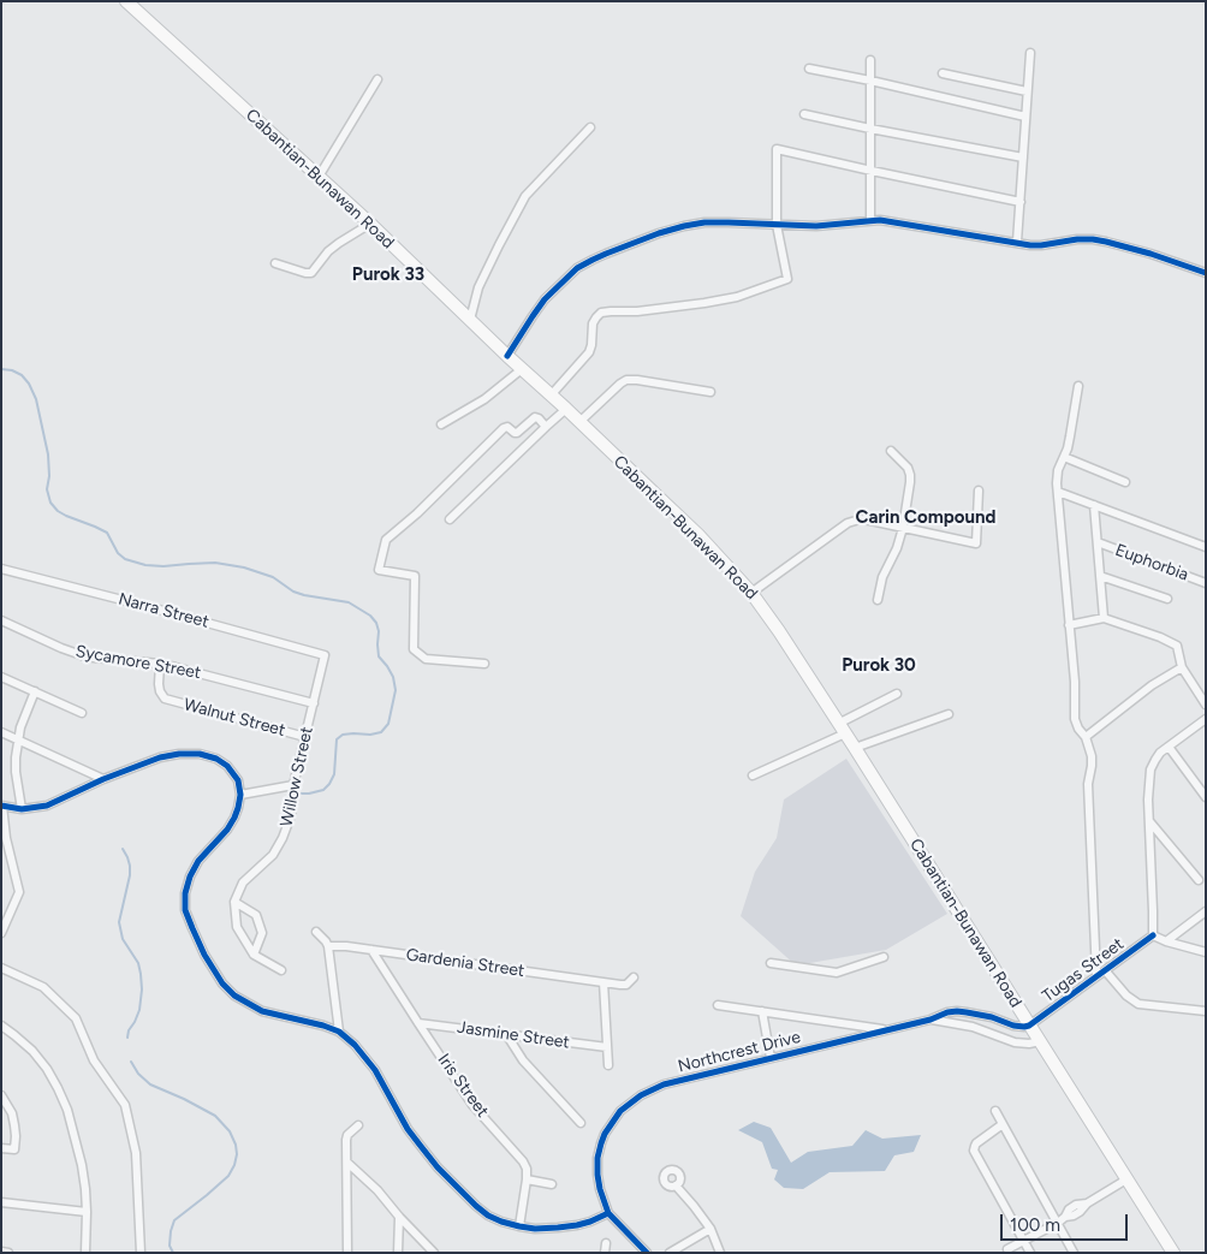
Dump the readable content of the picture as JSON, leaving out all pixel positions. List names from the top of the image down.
{
  "streets": {
    "main road": ["Cabantian-Bunawan Road"],
    "street": [
      "Euphorbia",
      "Narra Street",
      "Sycamore Street",
      "Walnut Street",
      "Willow Street",
      "Gardenia Street",
      "Tugas Street",
      "Jasmine Street",
      "Northcrest Drive",
      "Iris Street"
    ]
  },
  "crossings": [
    ["Cabantian-Bunawan Road", "Tugas Street"],
    ["Cabantian-Bunawan Road", "Northcrest Drive"],
    ["Narra Street", "Willow Street"],
    ["Sycamore Street", "Walnut Street"],
    ["Sycamore Street", "Willow Street"],
    ["Walnut Street", "Willow Street"],
    ["Gardenia Street", "Iris Street"],
    ["Tugas Street", "Northcrest Drive"],
    ["Jasmine Street", "Iris Street"]
  ],
  "districts": ["Purok 33", "Carin Compound", "Purok 30"],
  "scale_bar": "100 m"
}
